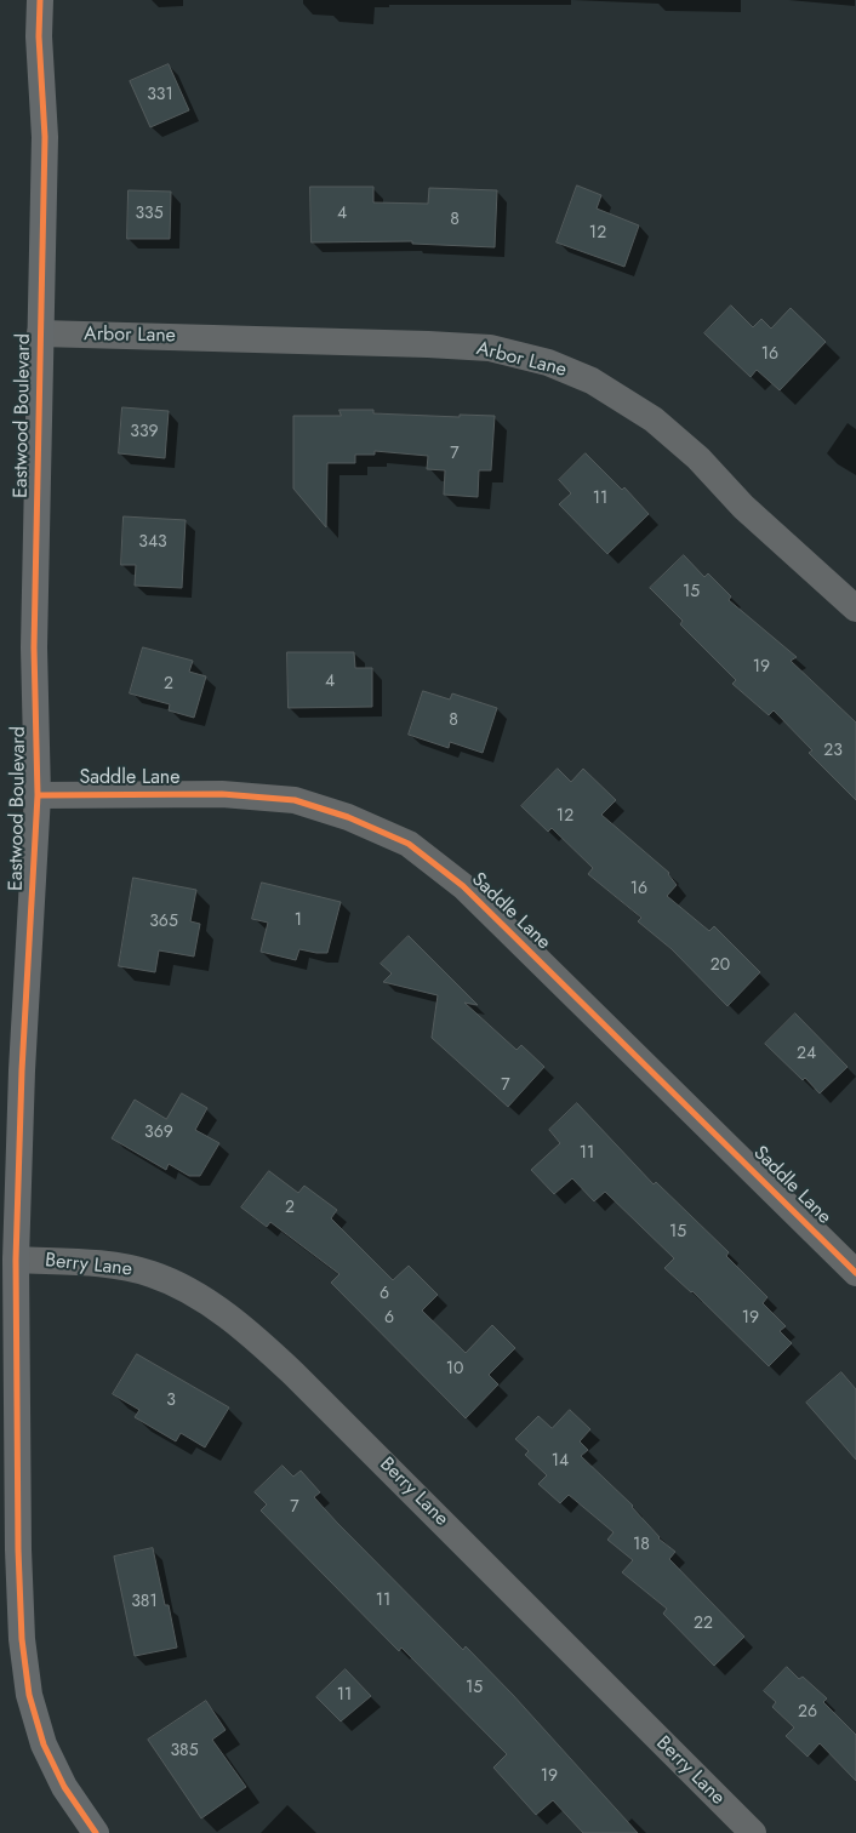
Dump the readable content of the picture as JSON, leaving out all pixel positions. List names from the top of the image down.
{
  "streets": {
    "street": [
      "Arbor Lane",
      "Eastwood Boulevard",
      "Saddle Lane",
      "Berry Lane"
    ]
  },
  "crossings": [
    ["Arbor Lane", "Eastwood Boulevard"],
    ["Eastwood Boulevard", "Saddle Lane"],
    ["Eastwood Boulevard", "Berry Lane"]
  ],
  "house_numbers": [
    "331",
    "335",
    "4",
    "8",
    "12",
    "16",
    "339",
    "7",
    "11",
    "343",
    "15",
    "19",
    "4",
    "2",
    "8",
    "23",
    "12",
    "16",
    "1",
    "365",
    "20",
    "24",
    "7",
    "369",
    "11",
    "2",
    "15",
    "6",
    "6",
    "19",
    "10",
    "3",
    "14",
    "7",
    "18",
    "11",
    "381",
    "22",
    "15",
    "11",
    "26",
    "385",
    "19"
  ]
}
